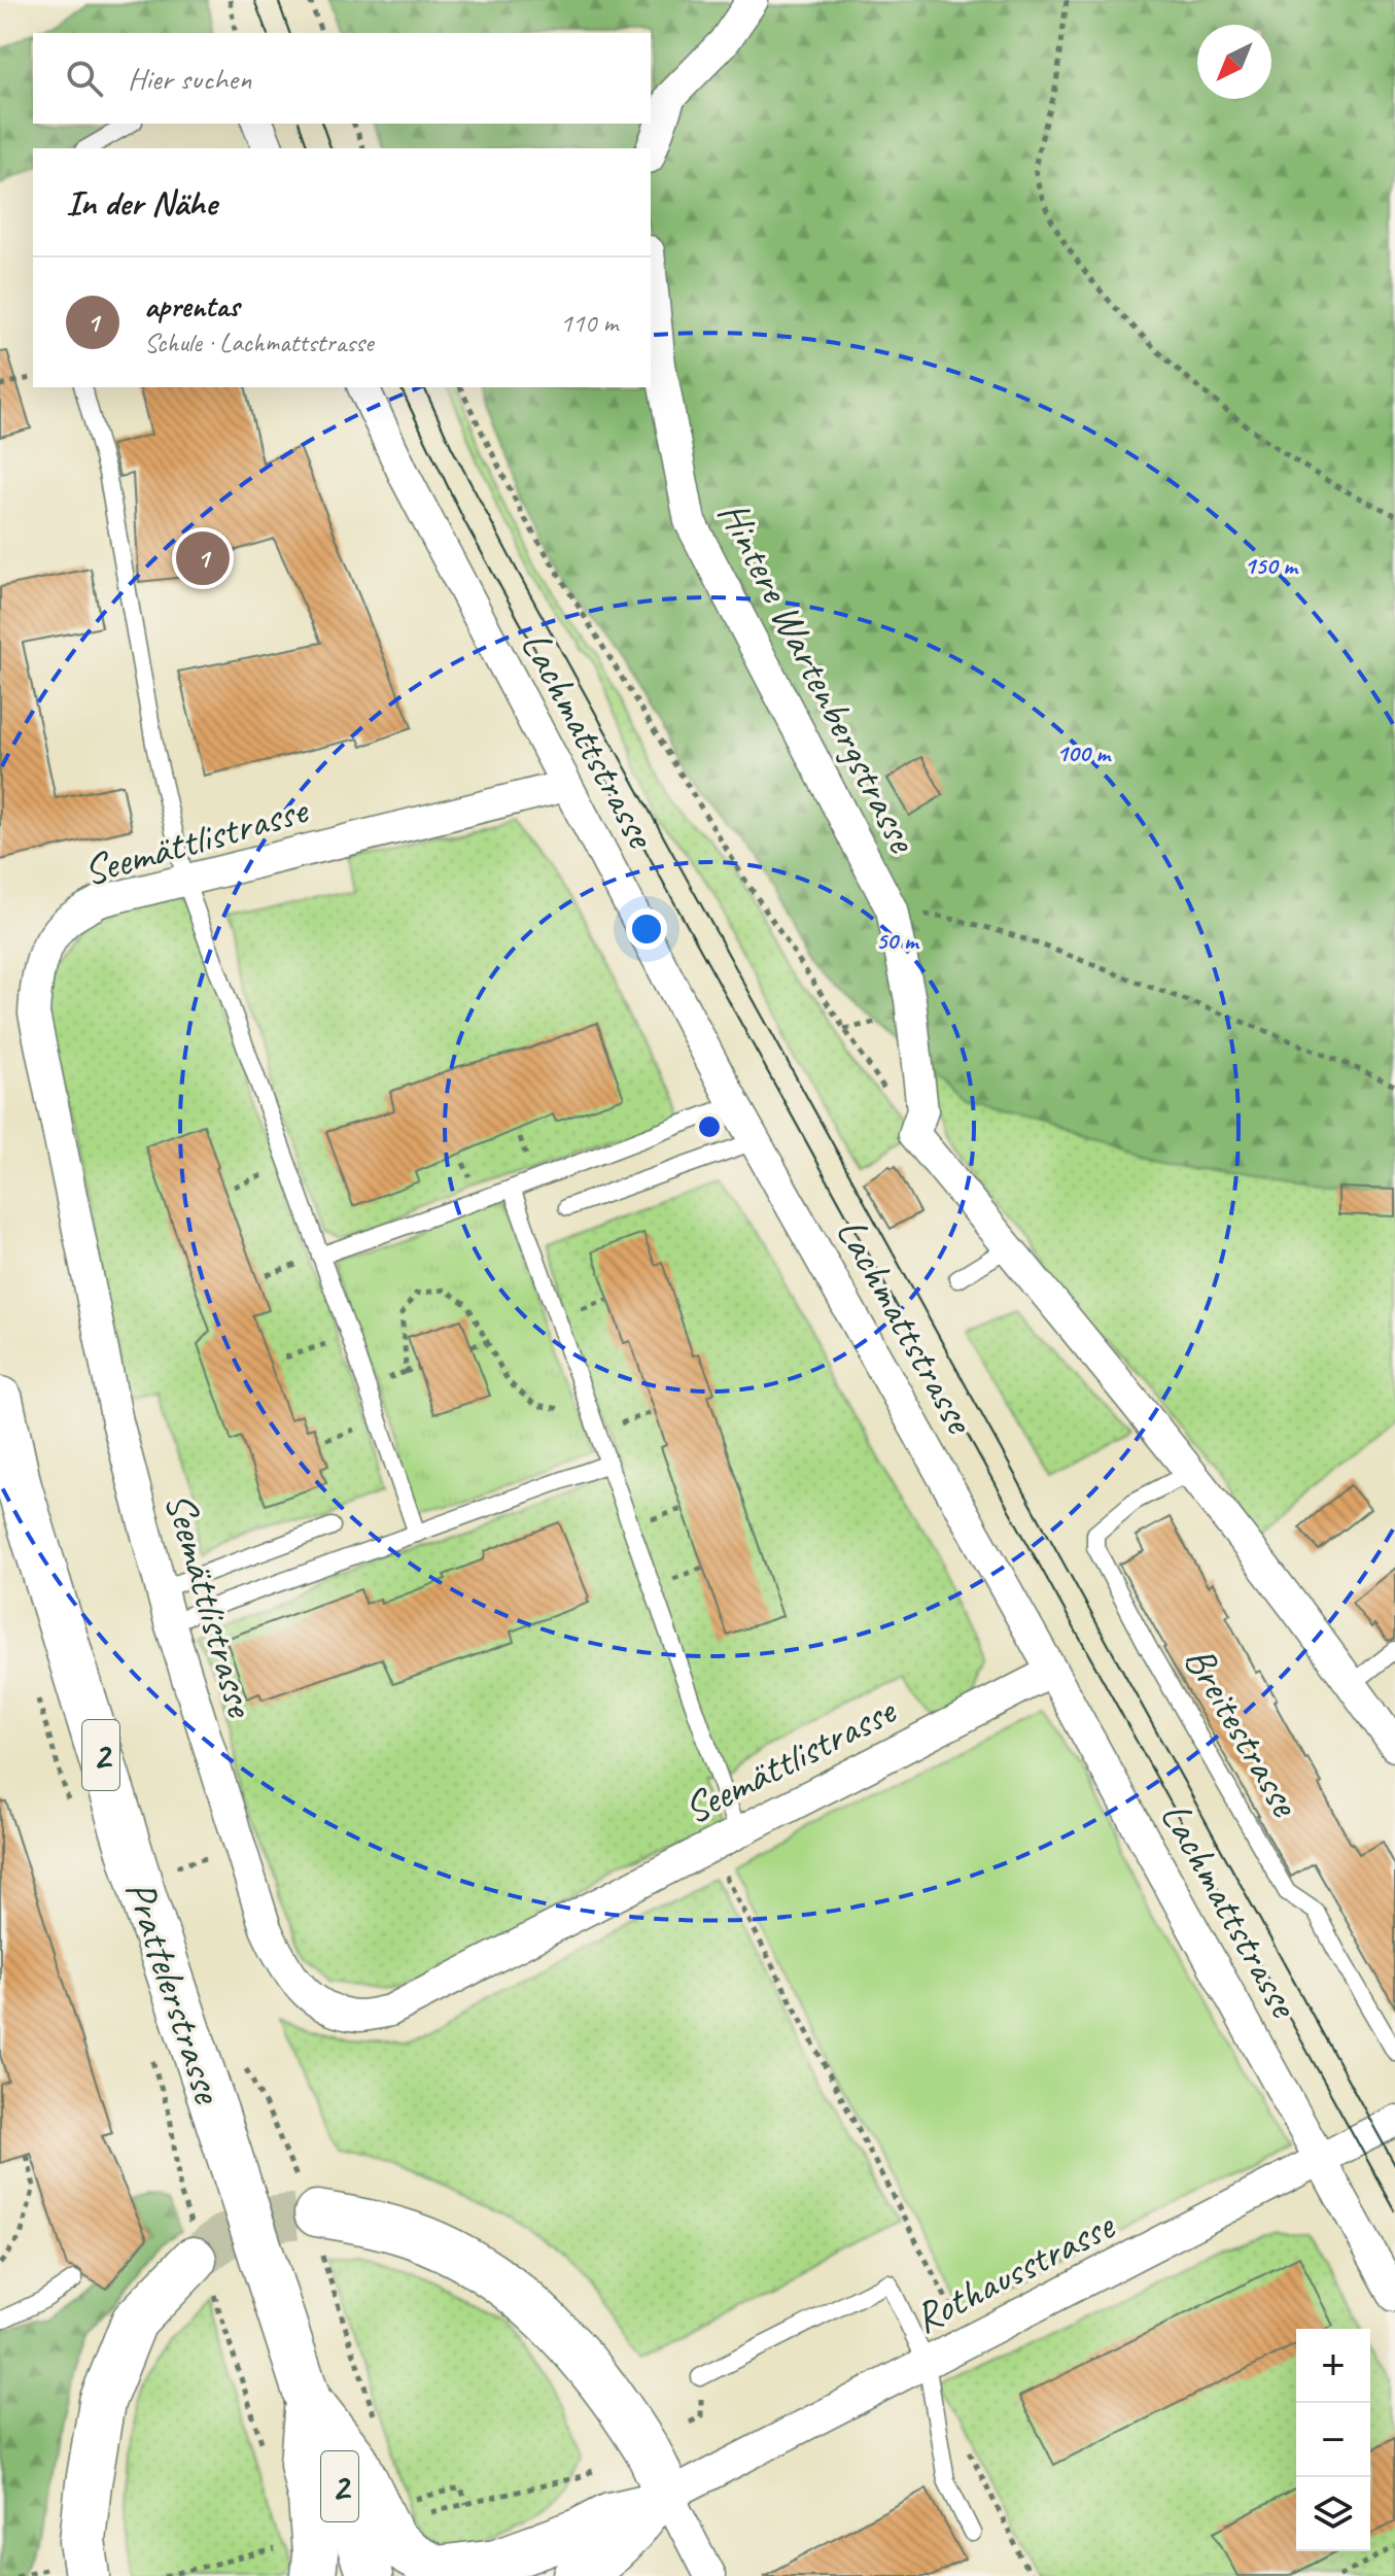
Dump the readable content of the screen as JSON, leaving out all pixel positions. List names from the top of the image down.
{
  "streets": {
    "main road": ["2", "Prattelerstrasse"],
    "street": [
      "Hintere Wartenbergstrasse",
      "Lachmattstrasse",
      "Seemättlistrasse",
      "Rothausstrasse"
    ],
    "lane": ["Breitestrasse"]
  },
  "crossings": [
    ["Lachmattstrasse", "Seemättlistrasse"],
    ["Lachmattstrasse", "Rothausstrasse"]
  ],
  "north": "bottom left",
  "page": {
    "search": "Hier suchen",
    "heading": "In der Nähe",
    "list": [
      {
        "mark": "1",
        "name": "aprentas",
        "note": "Schule · Lachmattstrasse",
        "value": "110 m"
      }
    ],
    "pins": "1",
    "map_buttons": ["+", "−"]
  },
  "rings": ["150 m", "100 m", "50 m"]
}
